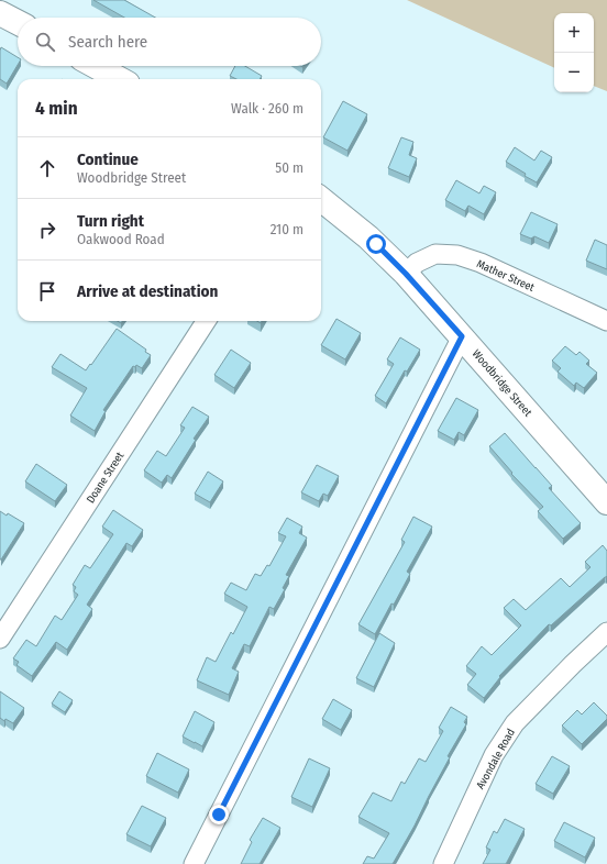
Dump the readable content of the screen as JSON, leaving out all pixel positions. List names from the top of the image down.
{
  "streets": {
    "main road": ["Woodbridge Street"],
    "street": ["Mather Street", "Doane Street", "Avondale Road"]
  },
  "crossings": [
    ["Mather Street", "Woodbridge Street"]
  ],
  "page": {
    "map_buttons": ["+", "−"],
    "search": "Search here",
    "heading": ["4 min", "Walk · 260 m"],
    "list": [
      ["Continue", "Woodbridge Street", "50 m"],
      ["Turn right", "Oakwood Road", "210 m"],
      "Arrive at destination"
    ]
  }
}
